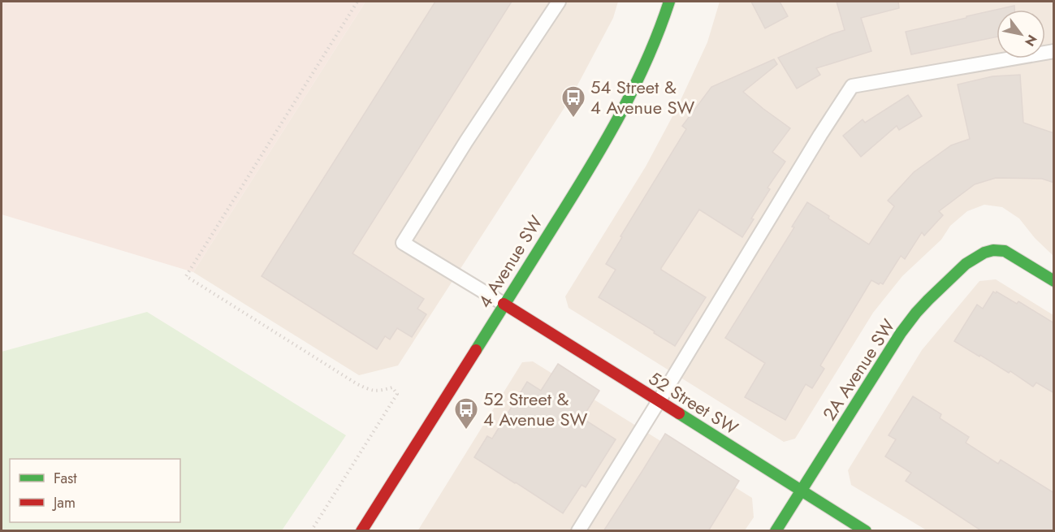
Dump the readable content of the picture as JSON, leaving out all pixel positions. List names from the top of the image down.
{
  "streets": {
    "street": ["4 Avenue SW", "2A Avenue SW", "52 Street SW"]
  },
  "crossings": [
    ["4 Avenue SW", "52 Street SW"],
    ["2A Avenue SW", "52 Street SW"]
  ],
  "places": {
    "bus stop": ["54 Street & 4 Avenue SW", "52 Street & 4 Avenue SW"]
  },
  "legend": ["Fast", "Jam"],
  "north": "bottom right"
}
